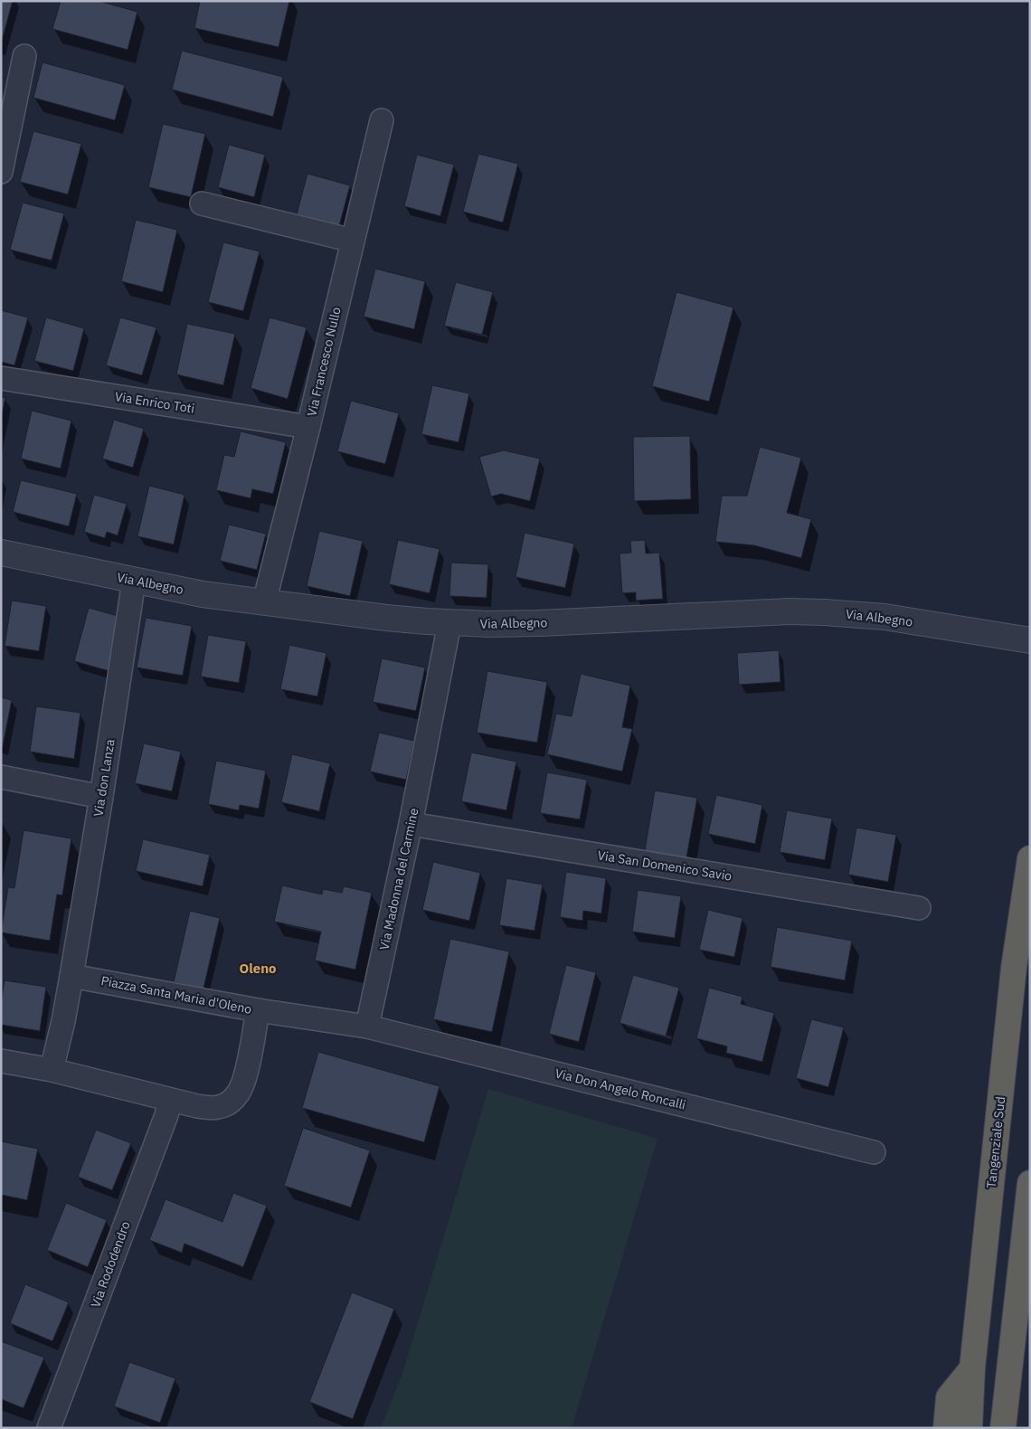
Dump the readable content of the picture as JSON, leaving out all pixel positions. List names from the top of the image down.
{
  "streets": {
    "highway": ["Tangenziale Sud"],
    "street": [
      "Via Francesco Nullo",
      "Via Enrico Toti",
      "Via Albegno",
      "Via don Lanza",
      "Via San Domenico Savio",
      "Via Madonna del Carmine",
      "Piazza Santa Maria d'Oleno",
      "Via Don Angelo Roncalli",
      "Via Rododendro"
    ]
  },
  "crossings": [
    ["Via Francesco Nullo", "Via Enrico Toti"],
    ["Via Francesco Nullo", "Via Albegno"],
    ["Via Albegno", "Via don Lanza"],
    ["Via Albegno", "Via Madonna del Carmine"],
    ["Via don Lanza", "Piazza Santa Maria d'Oleno"],
    ["Via San Domenico Savio", "Via Madonna del Carmine"],
    ["Via Madonna del Carmine", "Via Don Angelo Roncalli"],
    ["Piazza Santa Maria d'Oleno", "Via Rododendro"]
  ],
  "districts": ["Oleno"]
}
